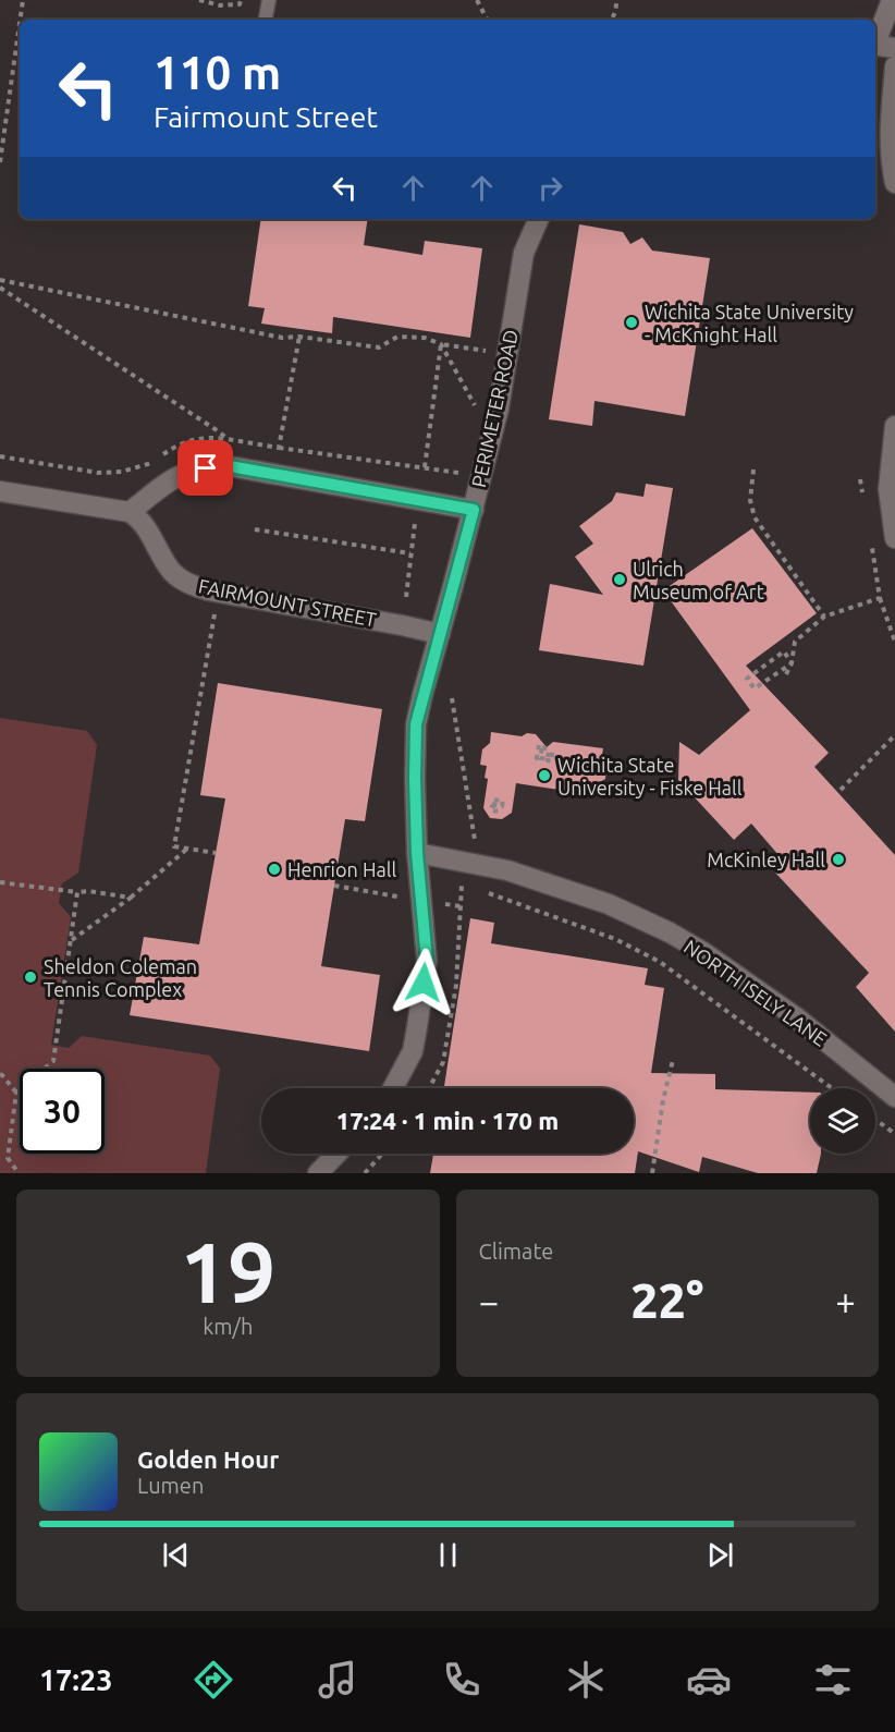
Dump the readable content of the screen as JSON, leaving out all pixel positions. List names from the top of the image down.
{
  "streets": {
    "street": ["PERIMETER ROAD", "FAIRMOUNT STREET", "NORTH ISELY LANE"]
  },
  "crossings": [
    ["PERIMETER ROAD", "FAIRMOUNT STREET"],
    ["PERIMETER ROAD", "NORTH ISELY LANE"]
  ],
  "places": [
    "Wichita State University - McKnight Hall",
    "Ulrich Museum of Art",
    "Wichita State University - Fiske Hall",
    "McKinley Hall",
    "Henrion Hall",
    "Sheldon Coleman Tennis Complex"
  ],
  "page": {
    "turn": ["110 m", "Fairmount Street"],
    "limit": "30",
    "trip": "17:24 · 1 min · 170 m",
    "tile": [
      ["19", "km/h"],
      "Climate"
    ],
    "heat": ["−", "22°", "+"],
    "song": ["Golden Hour", "Lumen"],
    "tabs": "17:23"
  }
}
